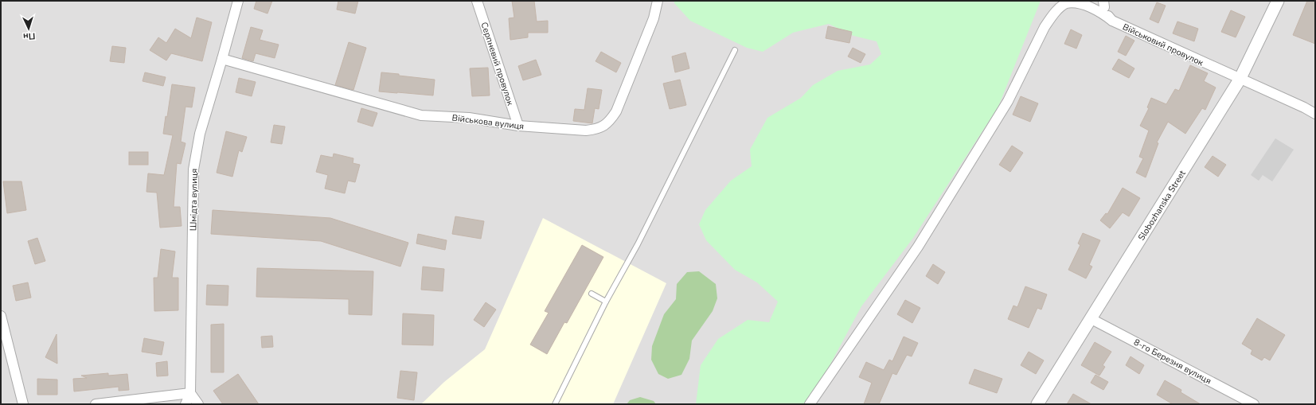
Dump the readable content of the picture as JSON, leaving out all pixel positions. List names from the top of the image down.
{
  "streets": {
    "street": [
      "Військовий провулок",
      "Серпневий провулок",
      "Військова вулиця",
      "Шмідта вулиця",
      "Slobozhanska Street",
      "8-го Березня вулиця"
    ]
  },
  "crossings": [
    ["Військовий провулок", "Slobozhanska Street"],
    ["Серпневий провулок", "Військова вулиця"],
    ["Військова вулиця", "Шмідта вулиця"],
    ["Slobozhanska Street", "8-го Березня вулиця"]
  ],
  "north": "bottom"
}
